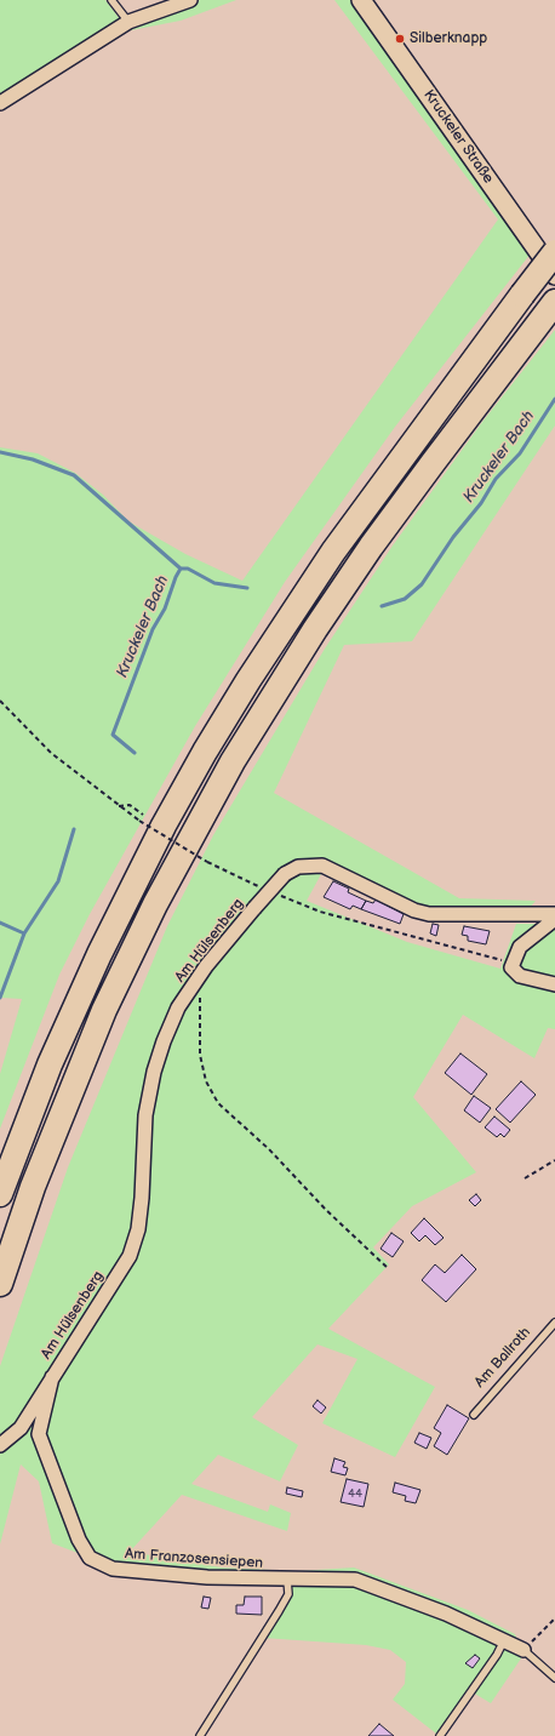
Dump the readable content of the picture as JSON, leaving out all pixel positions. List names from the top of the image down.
{
  "streets": {
    "street": ["Kruckeler Straße", "Am Hülsenberg", "Am Franzosensiepen"],
    "lane": ["Am Ballroth"]
  },
  "crossings": [
    ["Am Hülsenberg", "Am Franzosensiepen"]
  ],
  "water": ["Kruckeler Bach"],
  "places": ["Silberknapp"],
  "house_numbers": ["44"]
}
